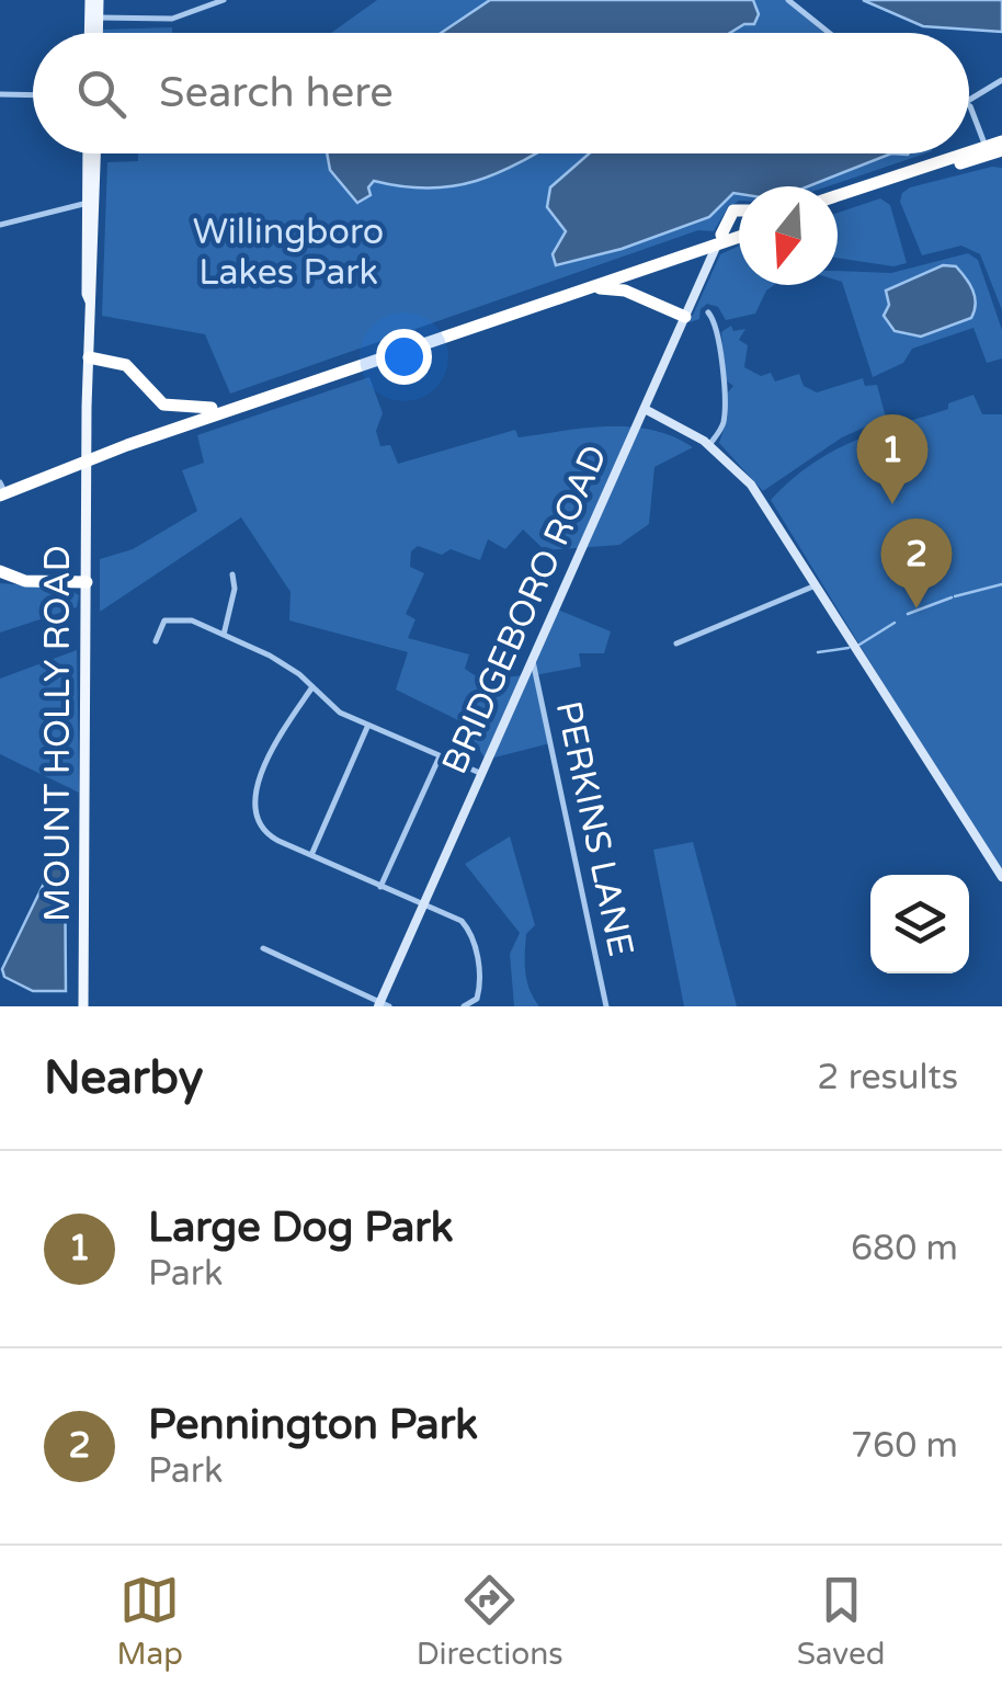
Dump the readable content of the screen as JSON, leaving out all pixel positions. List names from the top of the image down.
{
  "streets": {
    "main road": ["MOUNT HOLLY ROAD"],
    "street": ["BRIDGEBORO ROAD", "PERKINS LANE"]
  },
  "crossings": [
    ["BRIDGEBORO ROAD", "PERKINS LANE"]
  ],
  "parks": ["Willingboro Lakes Park"],
  "north": "bottom",
  "page": {
    "search": "Search here",
    "pins": ["1", "2"],
    "heading": ["Nearby", "2 results"],
    "list": [
      {
        "mark": "1",
        "name": "Large Dog Park",
        "note": "Park",
        "value": "680 m"
      },
      {
        "mark": "2",
        "name": "Pennington Park",
        "note": "Park",
        "value": "760 m"
      }
    ],
    "nav": ["Map", "Directions", "Saved"]
  }
}
